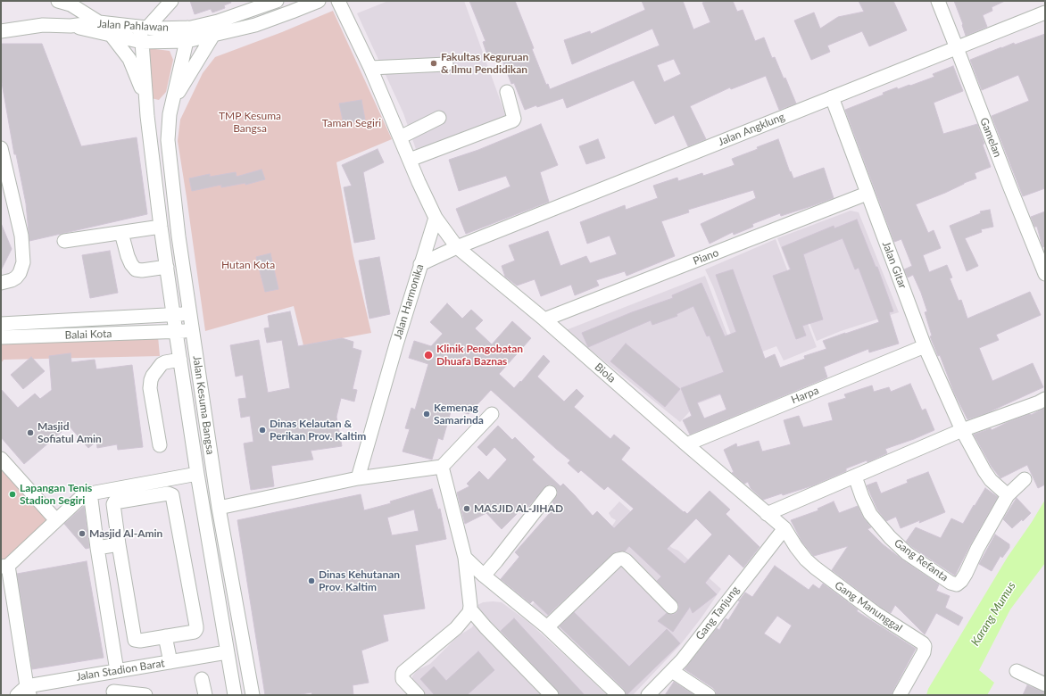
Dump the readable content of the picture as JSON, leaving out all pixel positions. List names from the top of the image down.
{
  "streets": {
    "street": [
      "Jalan Pahlawan",
      "Jalan Angklung",
      "Gamelan",
      "Piano",
      "Jalan Gitar",
      "Jalan Harmonika",
      "Balai Kota",
      "Biola",
      "Harpa",
      "Jalan Kesuma Bangsa",
      "Gang Refanta",
      "Gang Manunggal",
      "Gang Tanjung",
      "Jalan Stadion Barat"
    ]
  },
  "crossings": [
    ["Jalan Pahlawan", "Jalan Kesuma Bangsa"],
    ["Jalan Angklung", "Gamelan"],
    ["Jalan Angklung", "Jalan Gitar"],
    ["Jalan Angklung", "Jalan Harmonika"],
    ["Jalan Angklung", "Biola"],
    ["Piano", "Jalan Gitar"],
    ["Piano", "Biola"],
    ["Jalan Gitar", "Harpa"],
    ["Jalan Gitar", "Gang Refanta"],
    ["Jalan Harmonika", "Biola"],
    ["Balai Kota", "Jalan Kesuma Bangsa"],
    ["Biola", "Harpa"],
    ["Biola", "Gang Manunggal"],
    ["Biola", "Gang Tanjung"],
    ["Jalan Kesuma Bangsa", "Jalan Stadion Barat"],
    ["Gang Manunggal", "Gang Tanjung"]
  ],
  "water": ["Karang Mumus"],
  "parks": ["TMP Kesuma Bangsa", "Taman Segiri", "Hutan Kota"],
  "places": [
    "Fakultas Keguruan & Ilmu Pendidikan",
    "Klinik Pengobatan Dhuafa Baznas",
    "Kemenag Samarinda",
    "Dinas Kelautan & Perikan Prov. Kaltim",
    "Masjid Sofiatul Amin",
    "Lapangan Tenis Stadion Segiri",
    "MASJID AL-JIHAD",
    "Masjid Al-Amin",
    "Dinas Kehutanan Prov. Kaltim"
  ]
}
